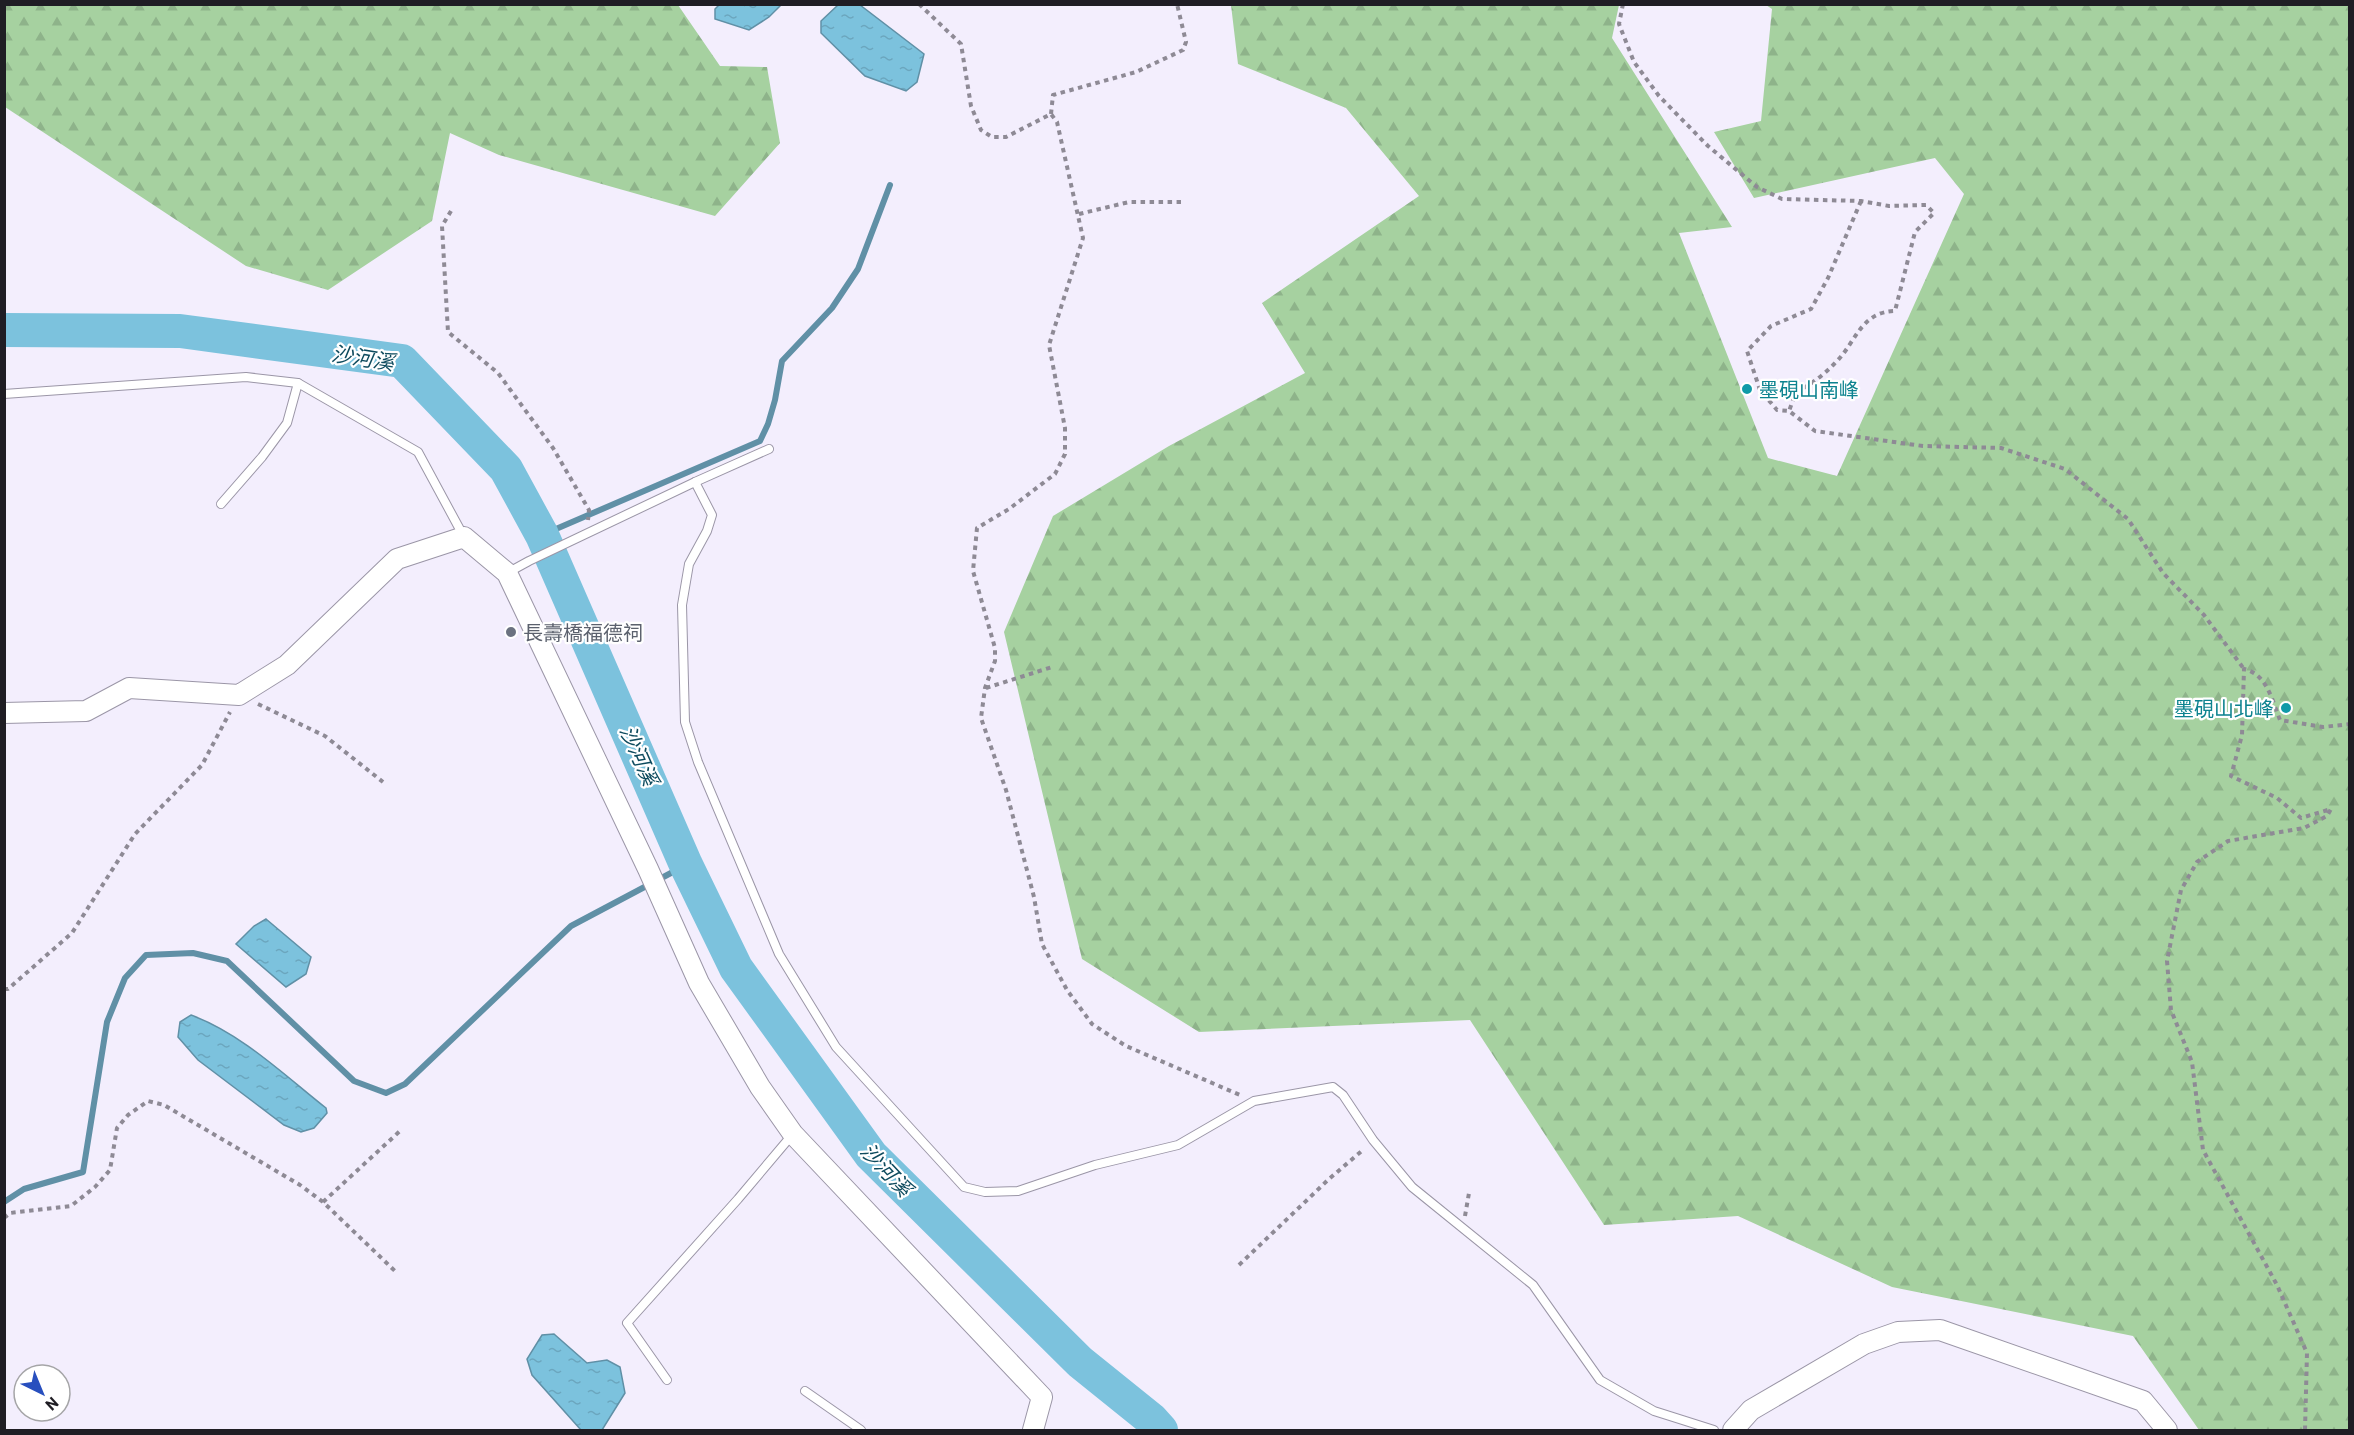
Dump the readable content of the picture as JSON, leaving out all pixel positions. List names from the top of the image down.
{
  "water": ["沙河溪"],
  "places": ["墨硯山南峰", "長壽橋福德祠", "墨硯山北峰"],
  "north": "bottom right"
}
